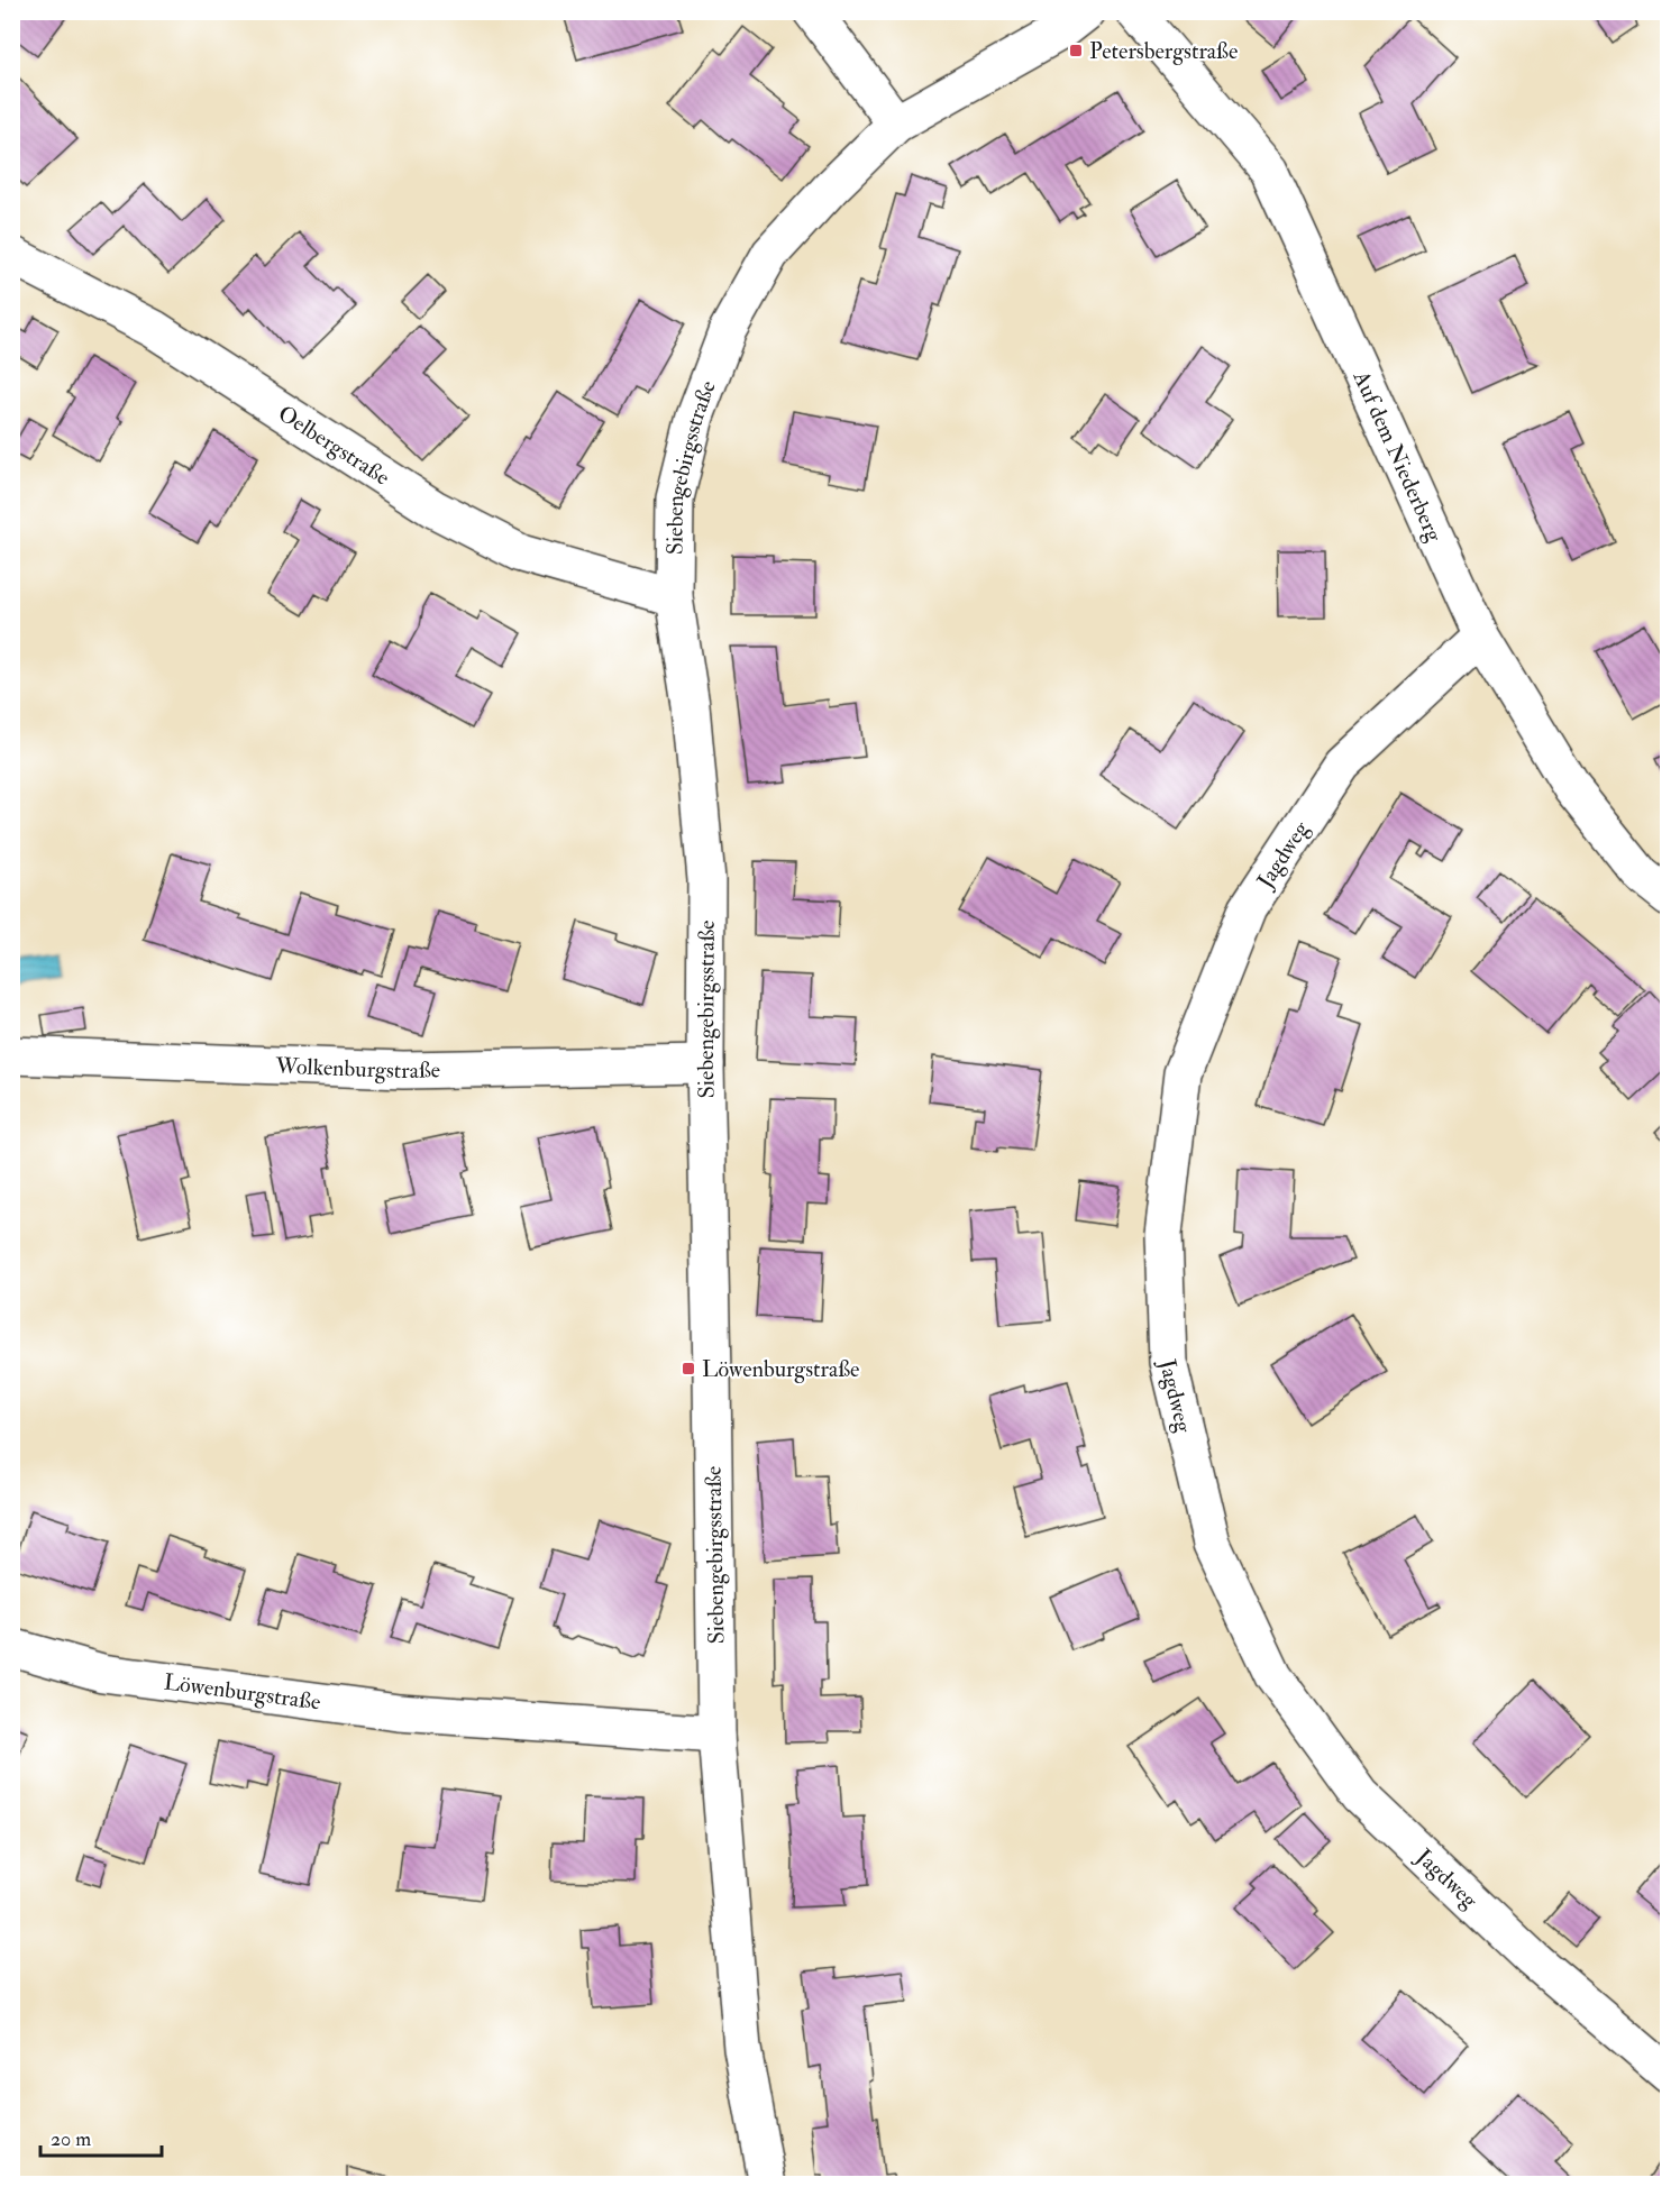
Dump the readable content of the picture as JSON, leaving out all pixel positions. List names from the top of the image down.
{
  "streets": {
    "street": [
      "Oelbergstraße",
      "Auf dem Niederberg",
      "Siebengebirgsstraße",
      "Jagdweg",
      "Wolkenburgstraße",
      "Löwenburgstraße"
    ]
  },
  "crossings": [
    ["Oelbergstraße", "Siebengebirgsstraße"],
    ["Auf dem Niederberg", "Jagdweg"],
    ["Siebengebirgsstraße", "Wolkenburgstraße"],
    ["Siebengebirgsstraße", "Löwenburgstraße"]
  ],
  "places": {
    "transit": ["Petersbergstraße", "Löwenburgstraße"]
  },
  "scale_bar": "20 m"
}
